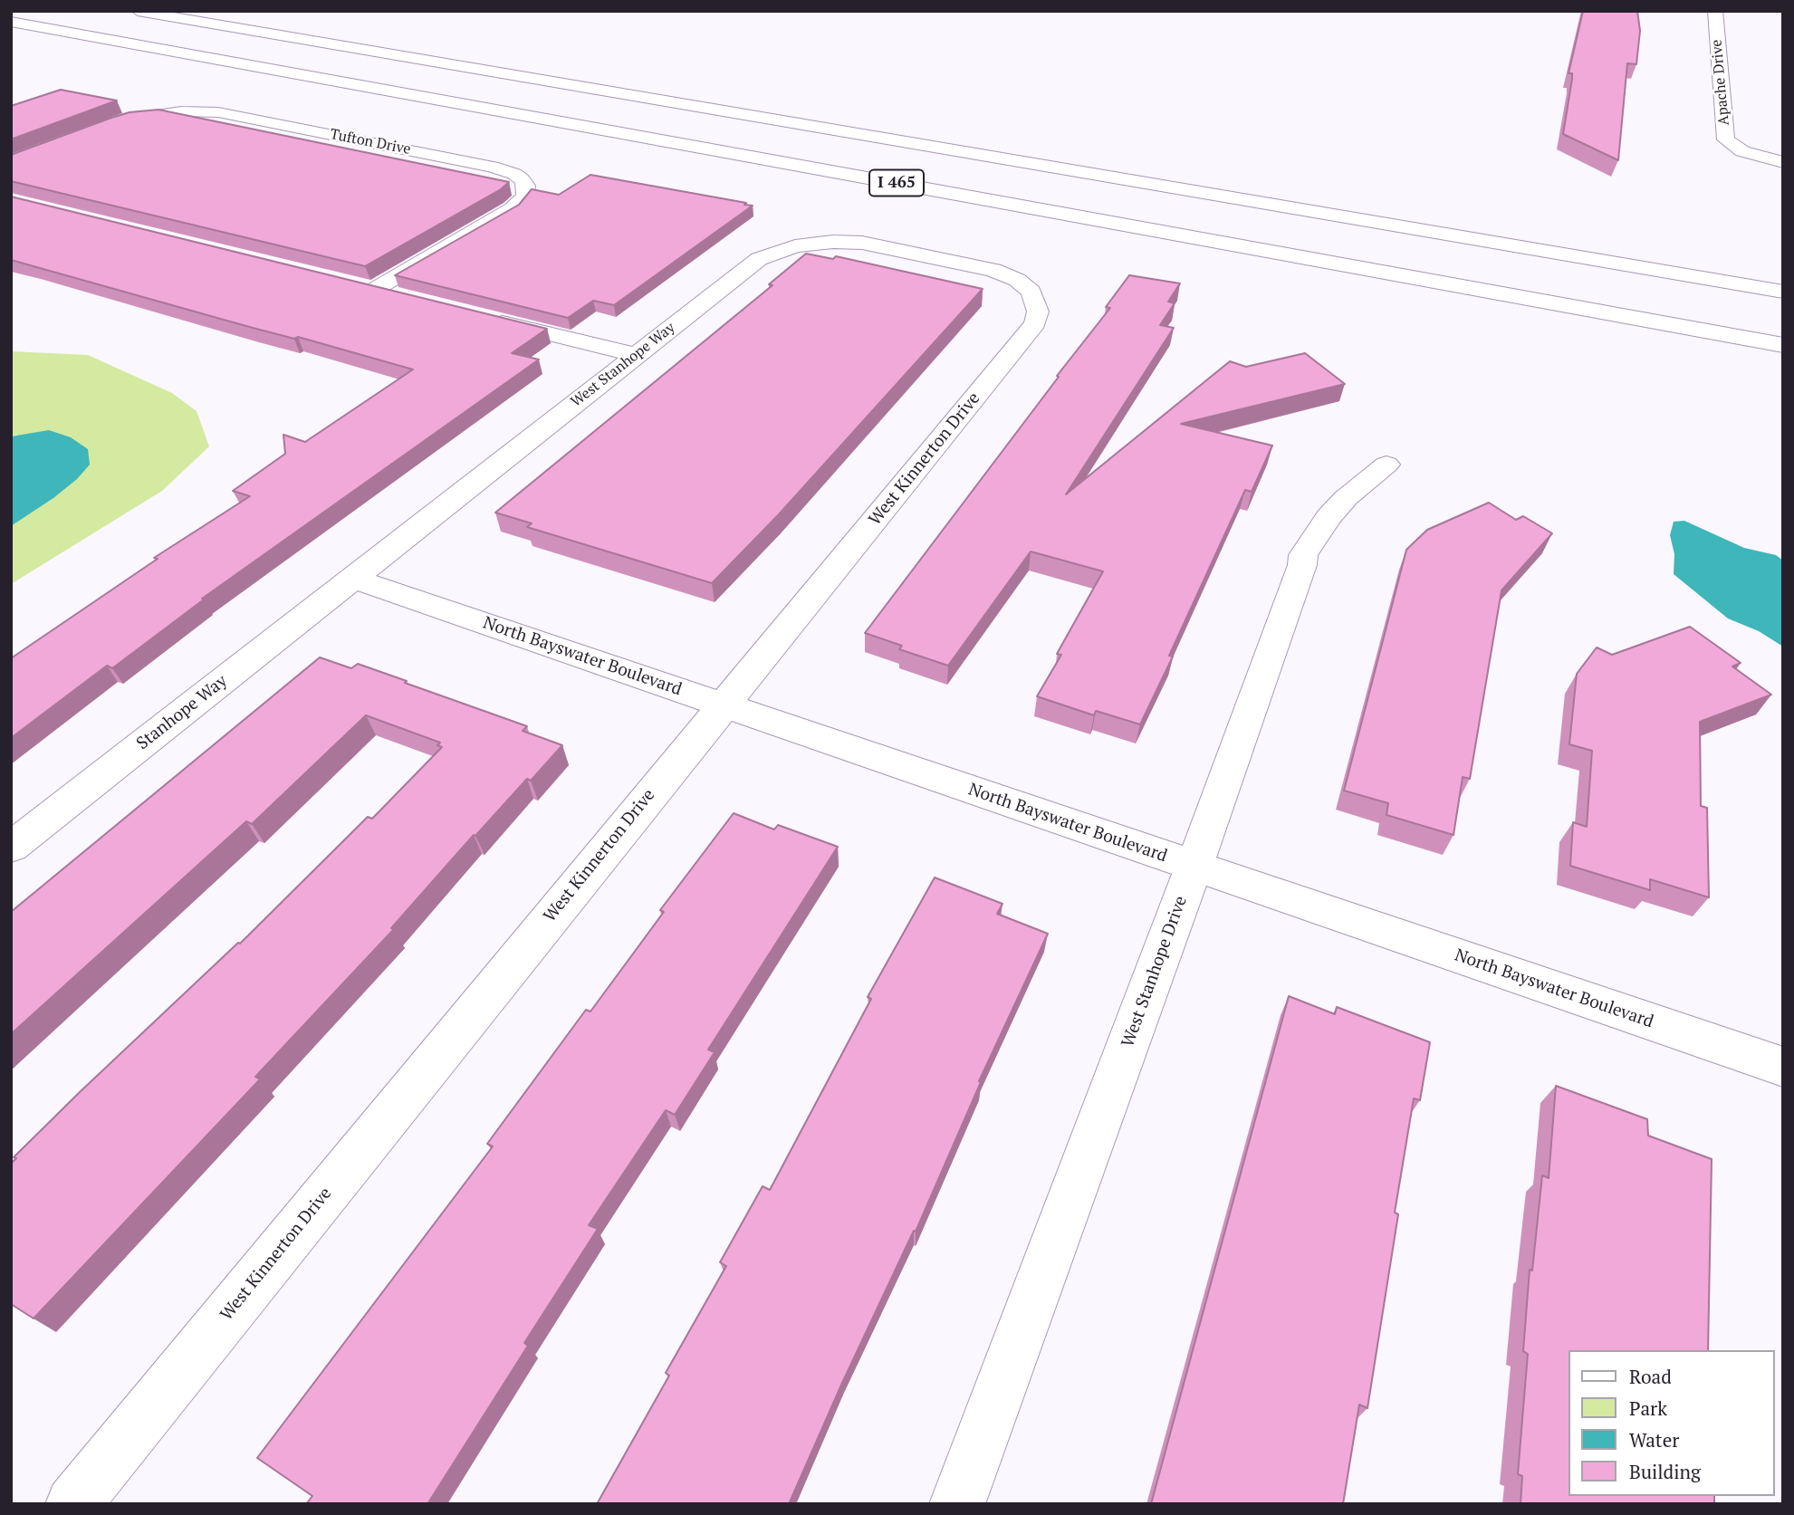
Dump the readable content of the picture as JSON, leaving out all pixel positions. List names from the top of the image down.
{
  "streets": {
    "main road": [
      "Apache Drive",
      "Tufton Drive",
      "I 465",
      "West Stanhope Way",
      "West Kinnerton Drive",
      "North Bayswater Boulevard",
      "Stanhope Way",
      "West Stanhope Drive"
    ]
  },
  "crossings": [
    ["West Stanhope Way", "West Kinnerton Drive"],
    ["West Stanhope Way", "North Bayswater Boulevard"],
    ["West Stanhope Way", "Stanhope Way"],
    ["West Kinnerton Drive", "North Bayswater Boulevard"],
    ["North Bayswater Boulevard", "Stanhope Way"],
    ["North Bayswater Boulevard", "West Stanhope Drive"]
  ],
  "legend": [
    "Road",
    "Park",
    "Water",
    "Building"
  ]
}
